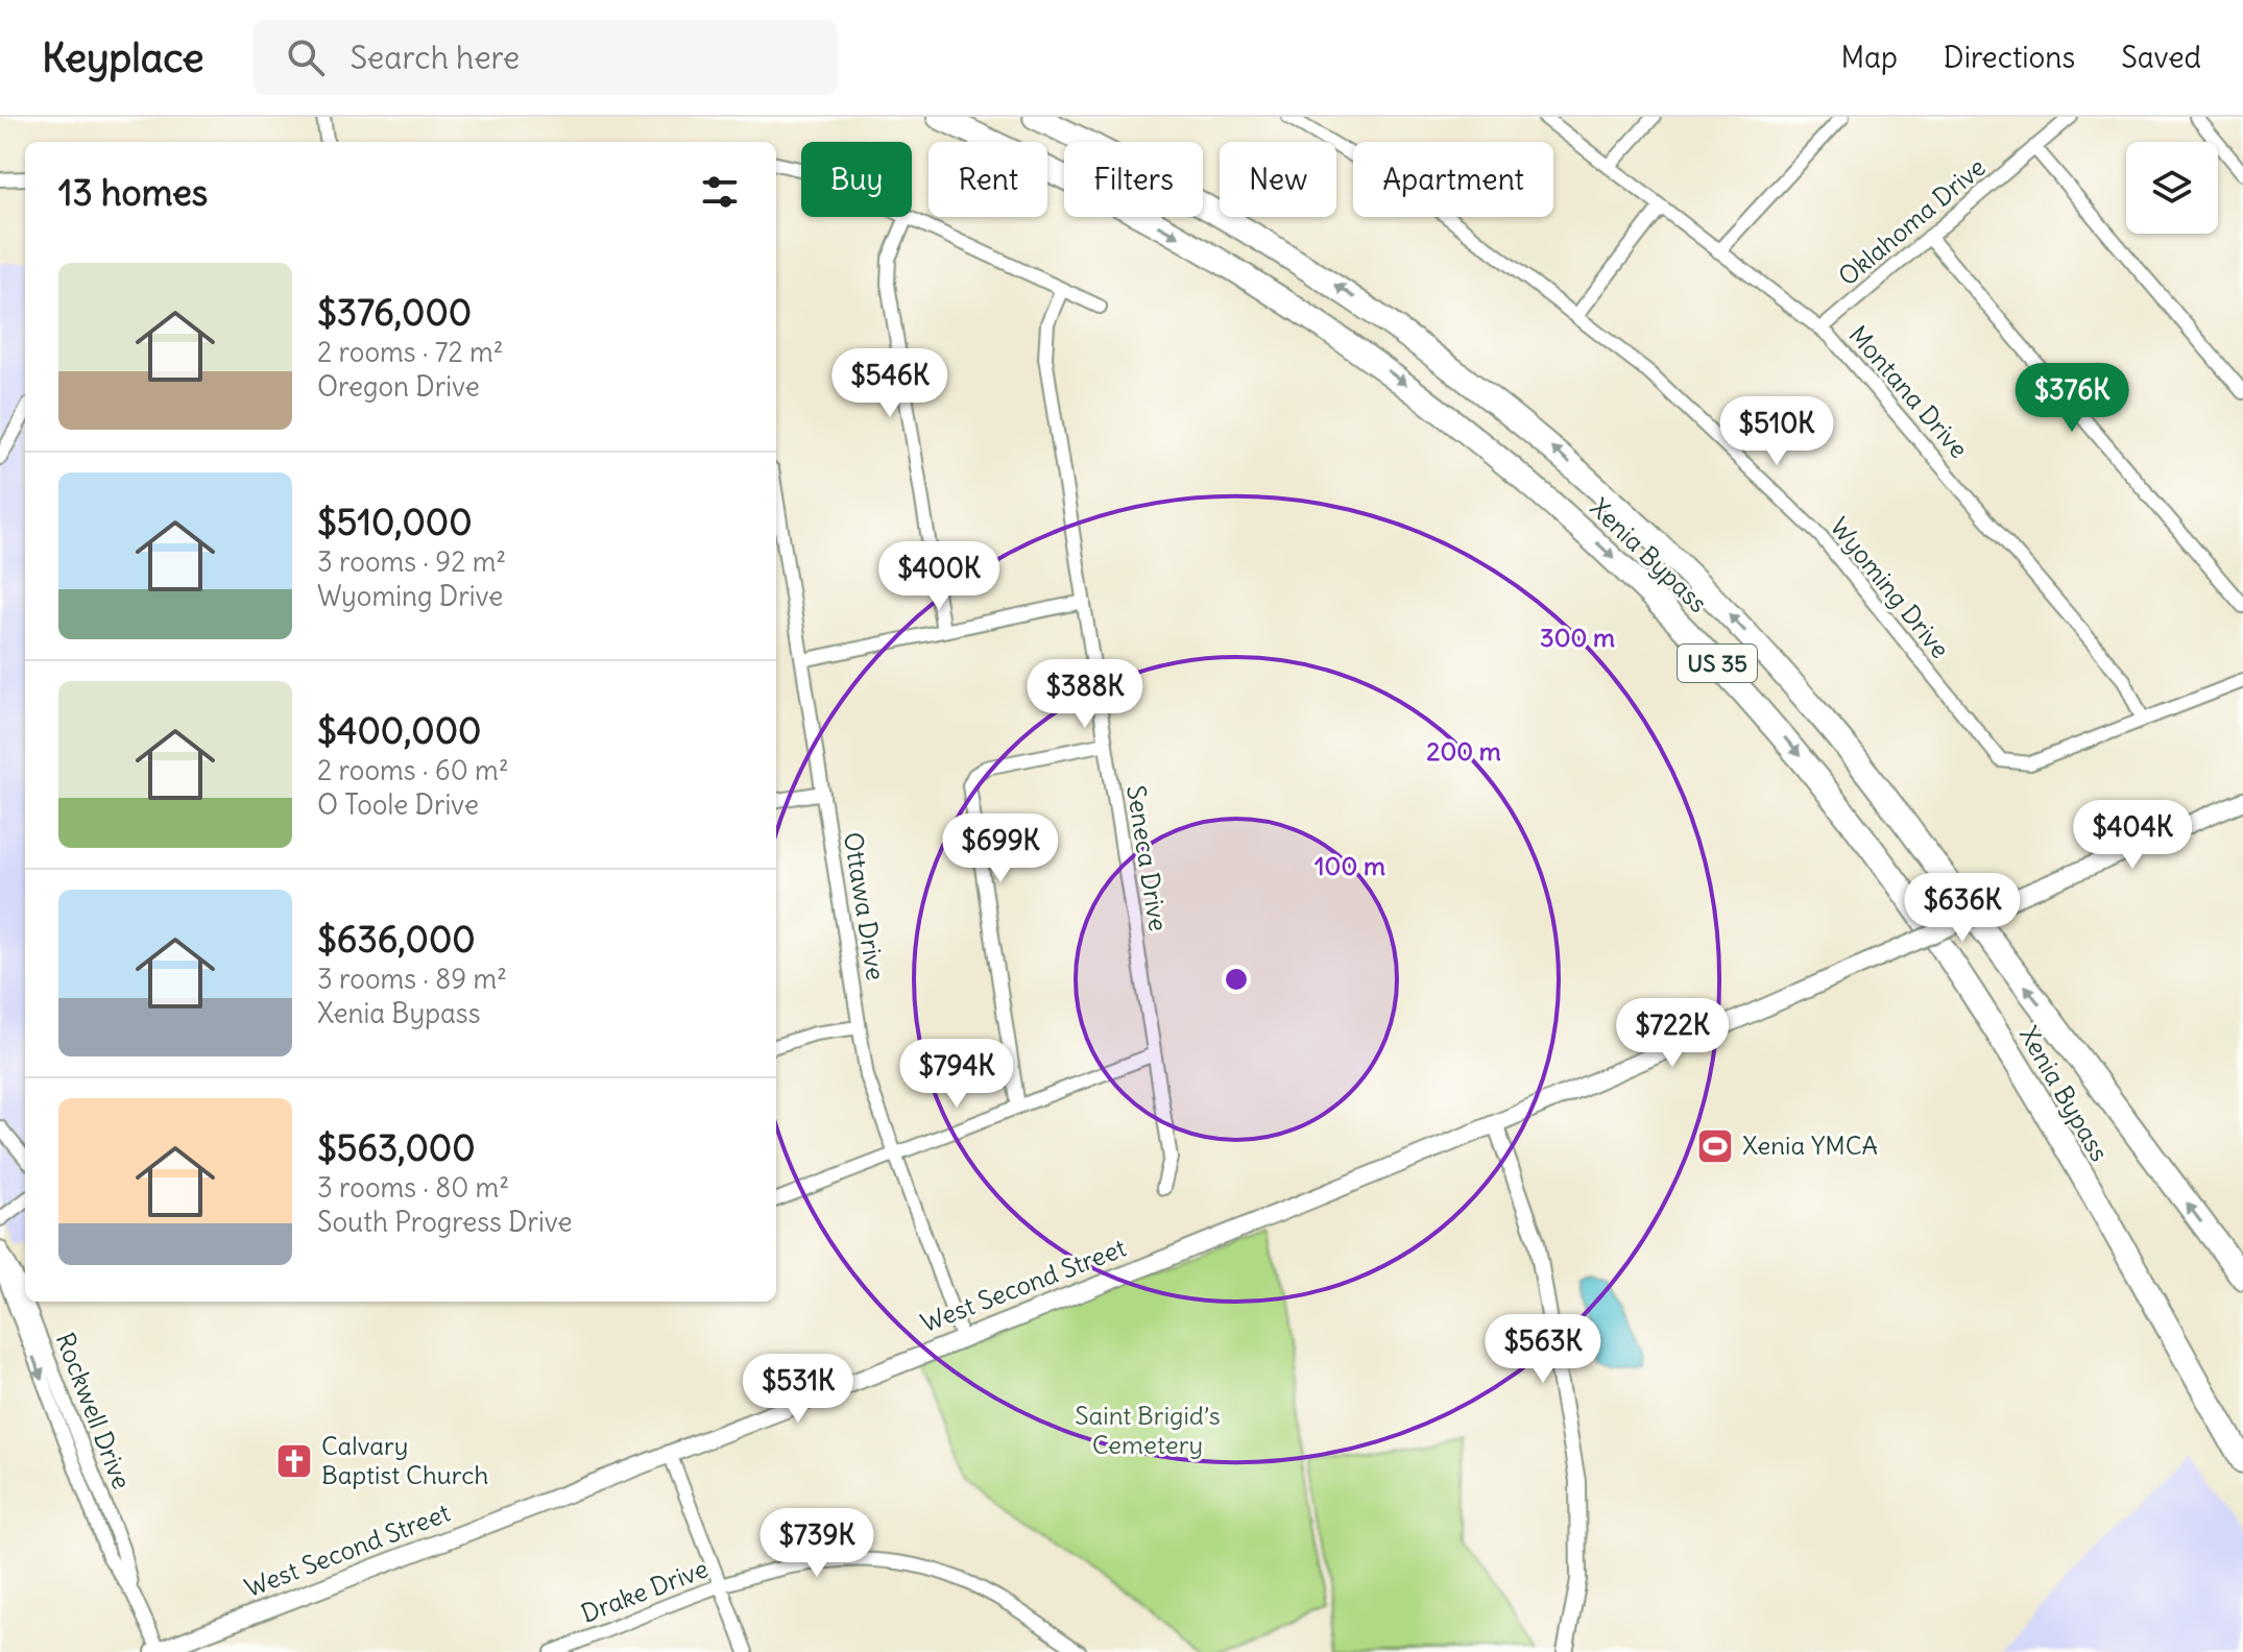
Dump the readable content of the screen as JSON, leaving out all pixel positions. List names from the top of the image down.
{
  "streets": {
    "highway": ["Xenia Bypass", "US 35"],
    "main road": ["West Second Street"],
    "street": [
      "Oklahoma Drive",
      "Montana Drive",
      "Wyoming Drive",
      "Seneca Drive",
      "Ottawa Drive",
      "Rockwell Drive",
      "Drake Drive"
    ]
  },
  "crossings": [
    ["Oklahoma Drive", "Montana Drive"],
    ["Montana Drive", "Wyoming Drive"],
    ["Ottawa Drive", "West Second Street"],
    ["West Second Street", "Rockwell Drive"]
  ],
  "parks": ["Saint Brigid’s Cemetery"],
  "places": {
    "sports": ["Xenia YMCA"],
    "church": ["Calvary Baptist Church"]
  },
  "page": {
    "header": "Keyplace",
    "search": "Search here",
    "nav": ["Map", "Directions", "Saved"],
    "chip": [
      "Buy",
      "Rent",
      "Filters",
      "New",
      "Apartment"
    ],
    "heading": "13 homes",
    "list": [
      {
        "name": "$376,000",
        "note": "2 rooms · 72 m² · Oregon Drive"
      },
      {
        "name": "$510,000",
        "note": "3 rooms · 92 m² · Wyoming Drive"
      },
      {
        "name": "$400,000",
        "note": "2 rooms · 60 m² · O Toole Drive"
      },
      {
        "name": "$636,000",
        "note": "3 rooms · 89 m² · Xenia Bypass"
      },
      {
        "name": "$563,000",
        "note": "3 rooms · 80 m² · South Progress Drive"
      }
    ],
    "price": [
      "$546K",
      "$376K",
      "$510K",
      "$400K",
      "$388K",
      "$404K",
      "$699K",
      "$636K",
      "$722K",
      "$794K",
      "$563K",
      "$531K",
      "$739K"
    ]
  },
  "rings": ["300 m", "200 m", "100 m"]
}
